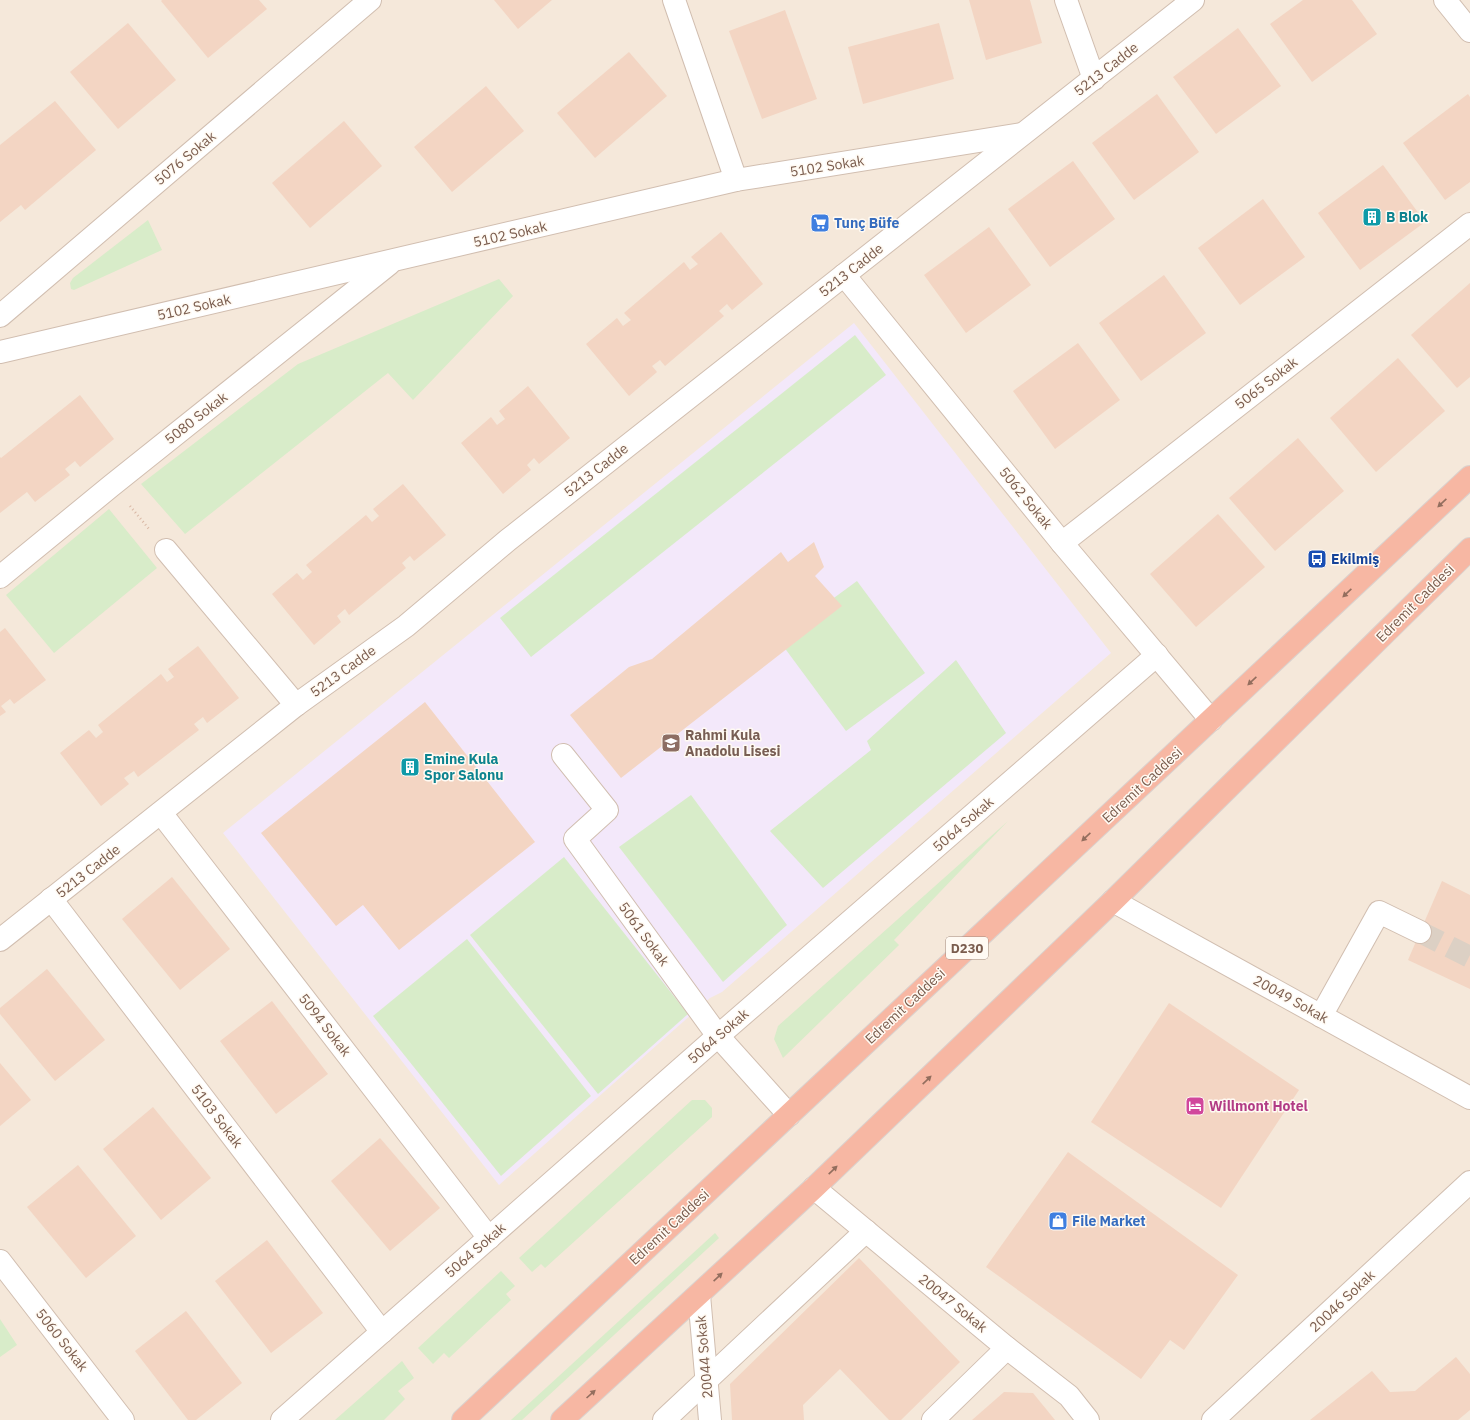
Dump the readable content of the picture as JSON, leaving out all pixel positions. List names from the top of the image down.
{
  "streets": {
    "highway": ["Edremit Caddesi", "D230"],
    "street": [
      "5213 Cadde",
      "5076 Sokak",
      "5102 Sokak",
      "5065 Sokak",
      "5080 Sokak",
      "5062 Sokak",
      "5064 Sokak",
      "5061 Sokak",
      "20049 Sokak",
      "5094 Sokak",
      "5103 Sokak",
      "20046 Sokak",
      "20047 Sokak",
      "5060 Sokak",
      "20044 Sokak"
    ]
  },
  "crossings": [
    ["5213 Cadde", "5102 Sokak"],
    ["5213 Cadde", "5062 Sokak"],
    ["5213 Cadde", "5094 Sokak"],
    ["5213 Cadde", "5103 Sokak"],
    ["5102 Sokak", "5080 Sokak"],
    ["5065 Sokak", "5062 Sokak"],
    ["5062 Sokak", "Edremit Caddesi"],
    ["5062 Sokak", "5064 Sokak"],
    ["Edremit Caddesi", "5061 Sokak"],
    ["Edremit Caddesi", "20049 Sokak"],
    ["Edremit Caddesi", "20047 Sokak"],
    ["Edremit Caddesi", "20044 Sokak"],
    ["5064 Sokak", "5061 Sokak"],
    ["5064 Sokak", "5094 Sokak"],
    ["5064 Sokak", "5103 Sokak"]
  ],
  "places": {
    "building": ["B Blok", "Emine Kula Spor Salonu"],
    "supermarket": ["Tunç Büfe"],
    "bus stop": ["Ekilmiş"],
    "school or university": ["Rahmi Kula Anadolu Lisesi"],
    "hotel": ["Willmont Hotel"],
    "shop": ["File Market"]
  }
}
